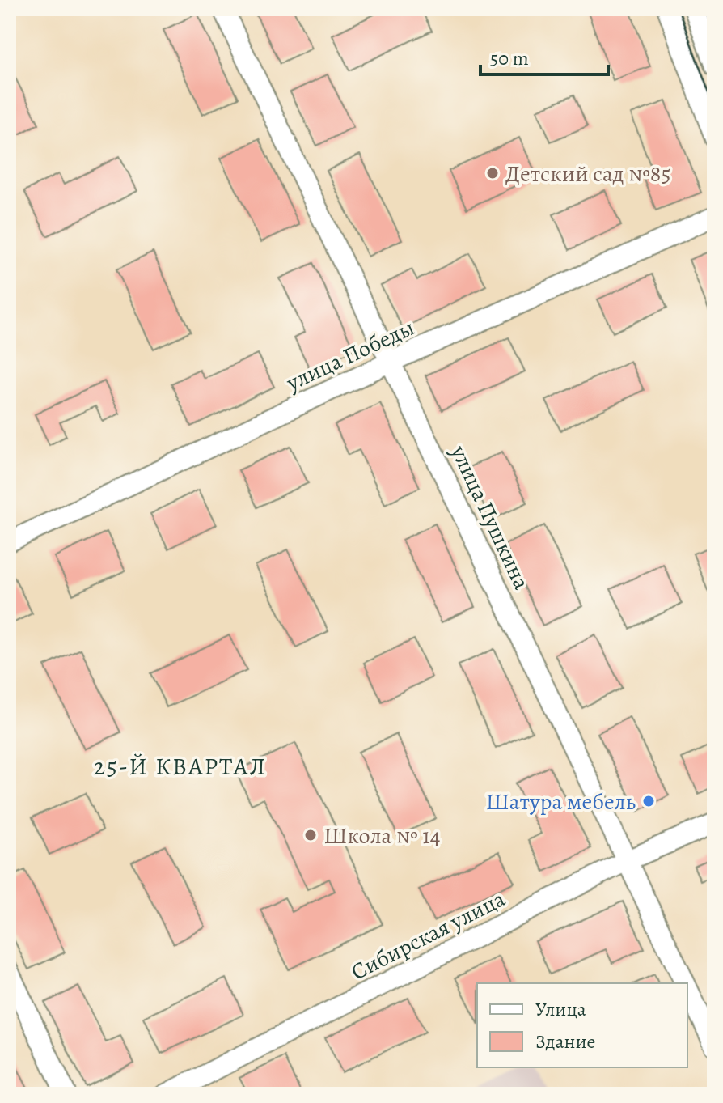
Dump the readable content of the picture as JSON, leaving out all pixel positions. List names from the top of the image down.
{
  "streets": {
    "street": ["улица Победы", "улица Пушкина", "Сибирская улица"]
  },
  "crossings": [
    ["улица Победы", "улица Пушкина"],
    ["улица Пушкина", "Сибирская улица"]
  ],
  "districts": ["25-Й КВАРТАЛ"],
  "places": ["Детский сад №85", "Шатура мебель", "Школа № 14"],
  "legend": ["Улица", "Здание"],
  "scale_bar": "50 m"
}
